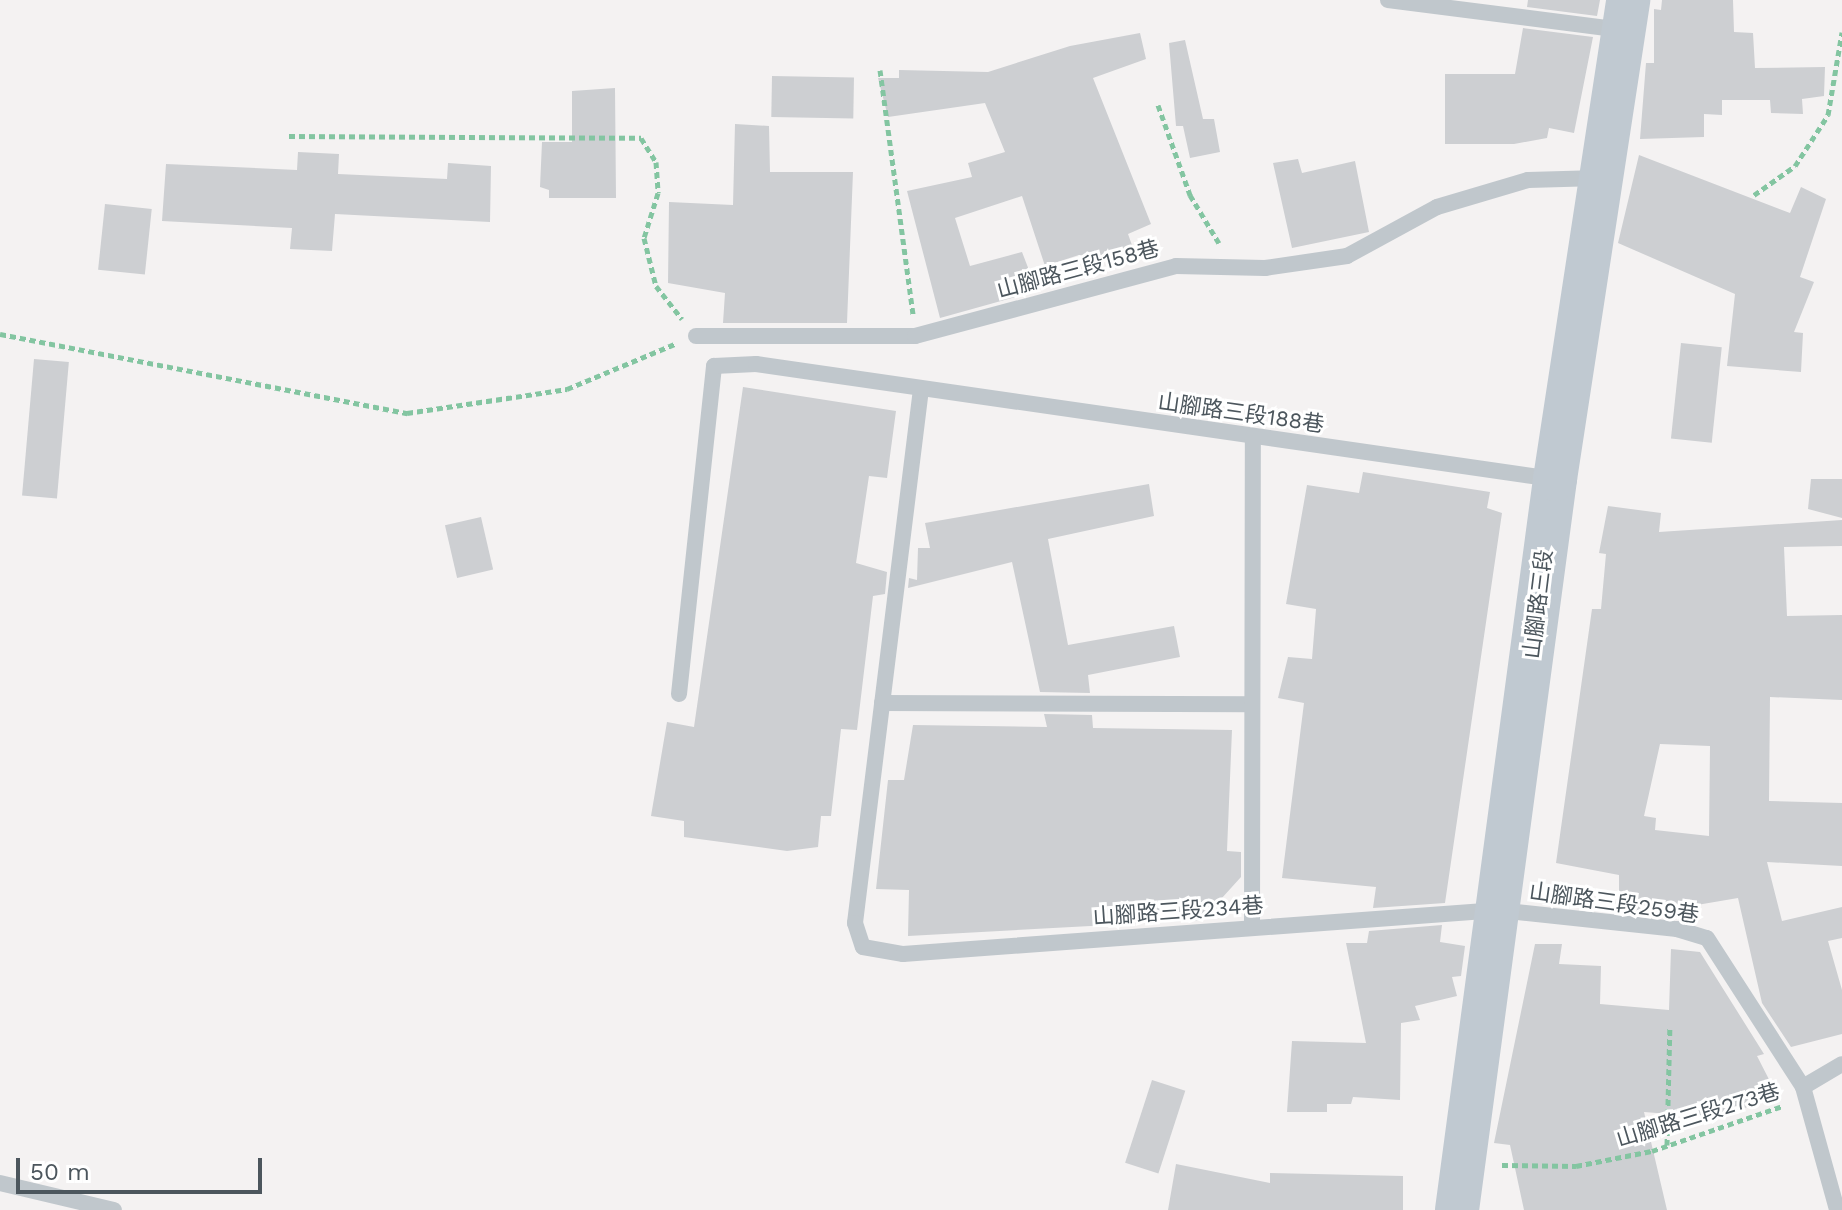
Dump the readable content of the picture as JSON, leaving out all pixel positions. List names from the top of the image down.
{
  "streets": {
    "main road": ["山腳路三段"],
    "lane": [
      "山腳路三段158巷",
      "山腳路三段188巷",
      "山腳路三段259巷",
      "山腳路三段234巷"
    ],
    "path": ["山腳路三段273巷"]
  },
  "crossings": [
    ["山腳路三段158巷", "山腳路三段"],
    ["山腳路三段188巷", "山腳路三段"],
    ["山腳路三段", "山腳路三段259巷"],
    ["山腳路三段", "山腳路三段234巷"],
    ["山腳路三段", "山腳路三段273巷"],
    ["山腳路三段259巷", "山腳路三段234巷"],
    ["山腳路三段259巷", "山腳路三段273巷"]
  ],
  "scale_bar": "50 m"
}
